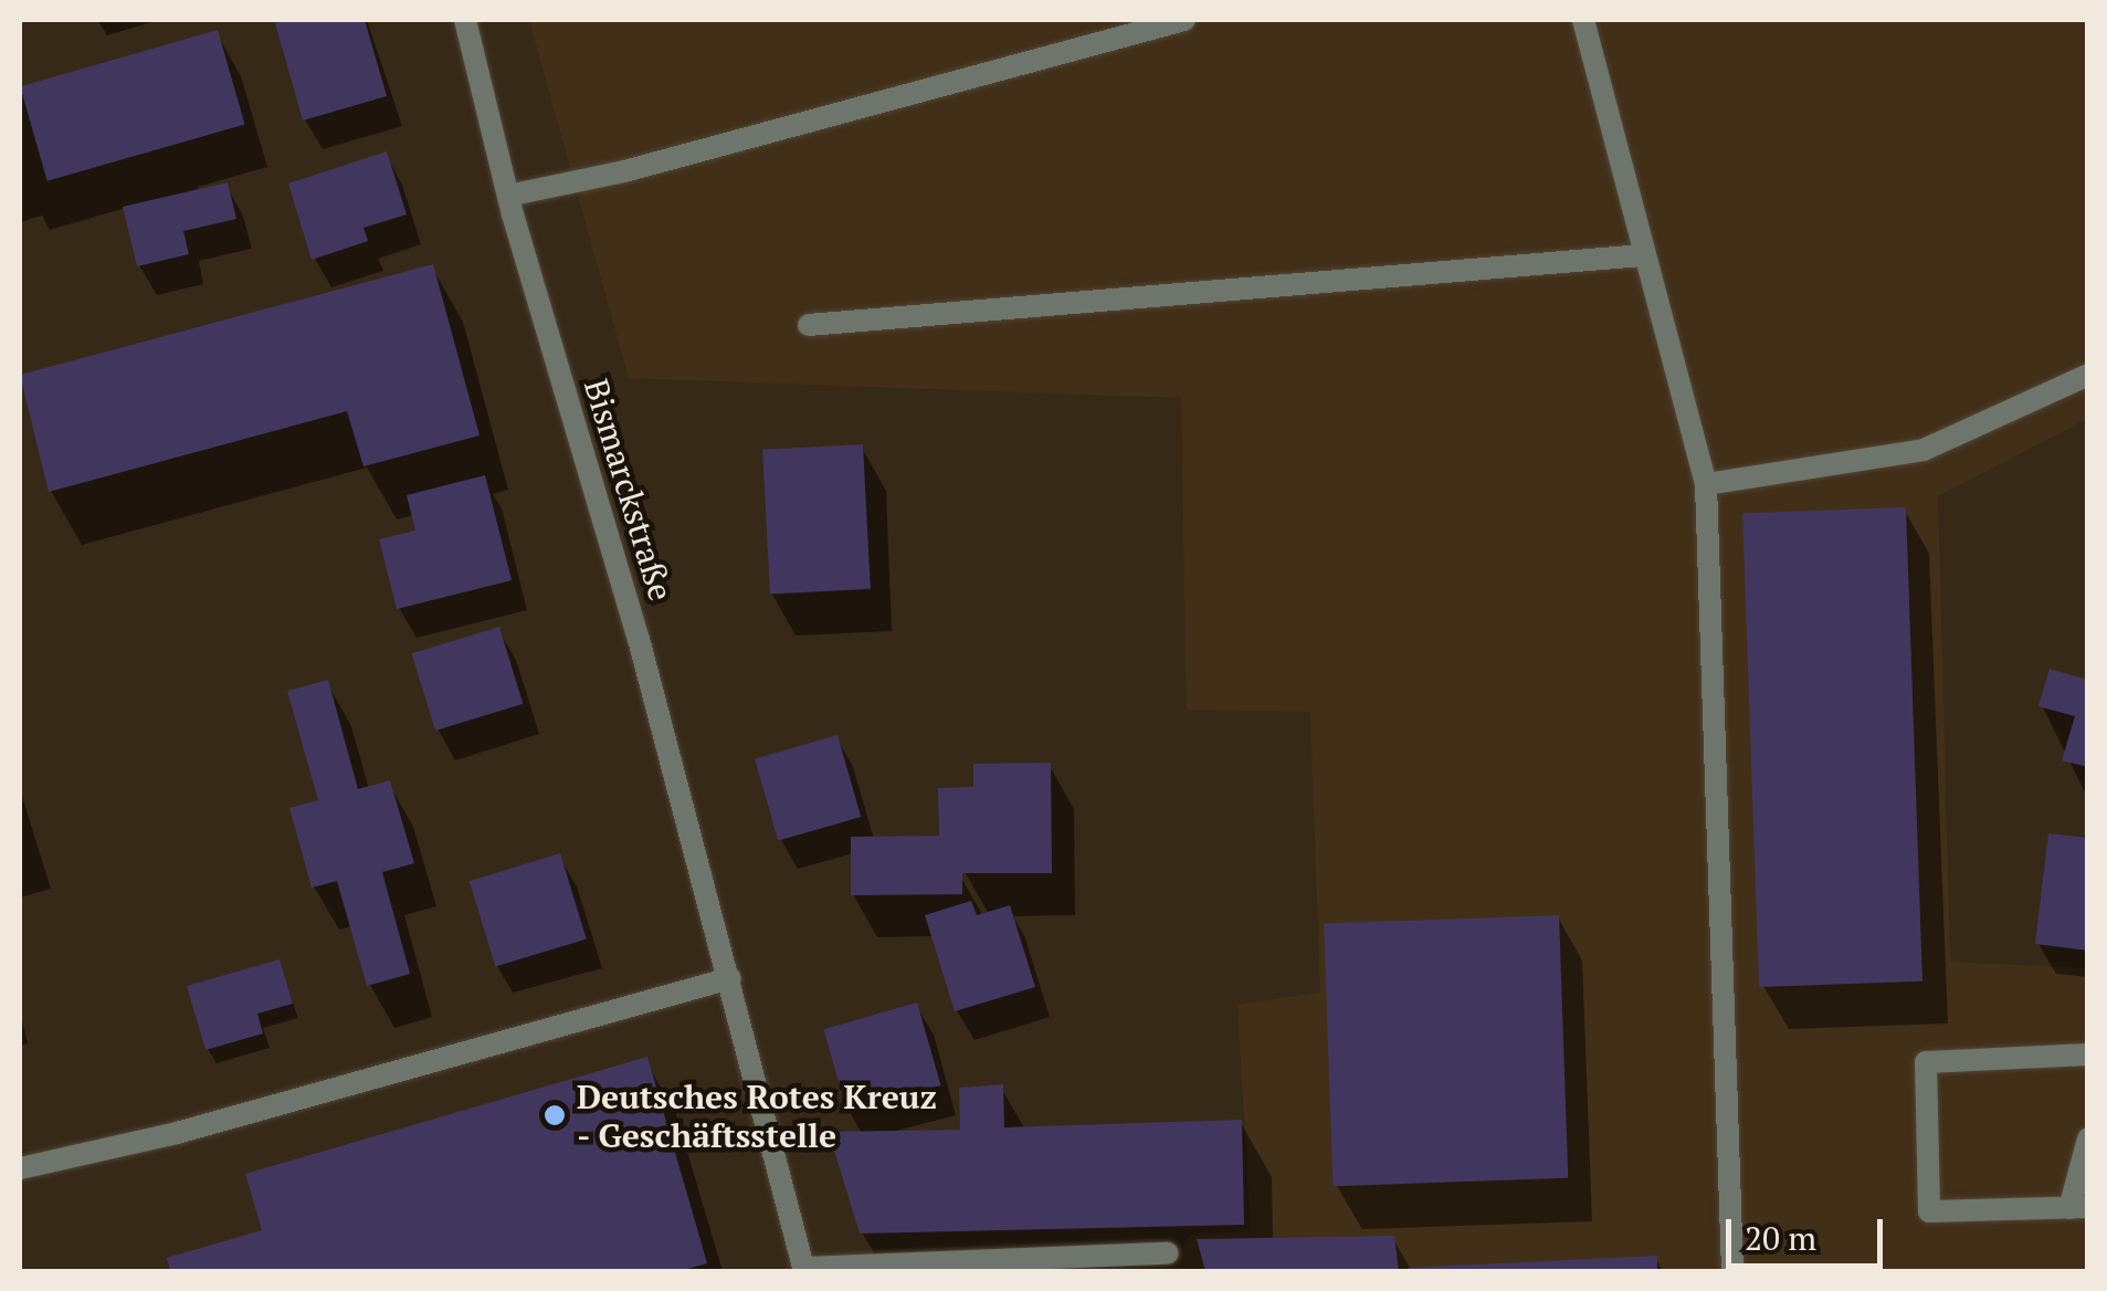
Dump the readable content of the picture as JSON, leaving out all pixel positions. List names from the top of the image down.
{
  "streets": {
    "street": ["Bismarckstraße"]
  },
  "places": ["Deutsches Rotes Kreuz - Geschäftsstelle"],
  "scale_bar": "20 m"
}
